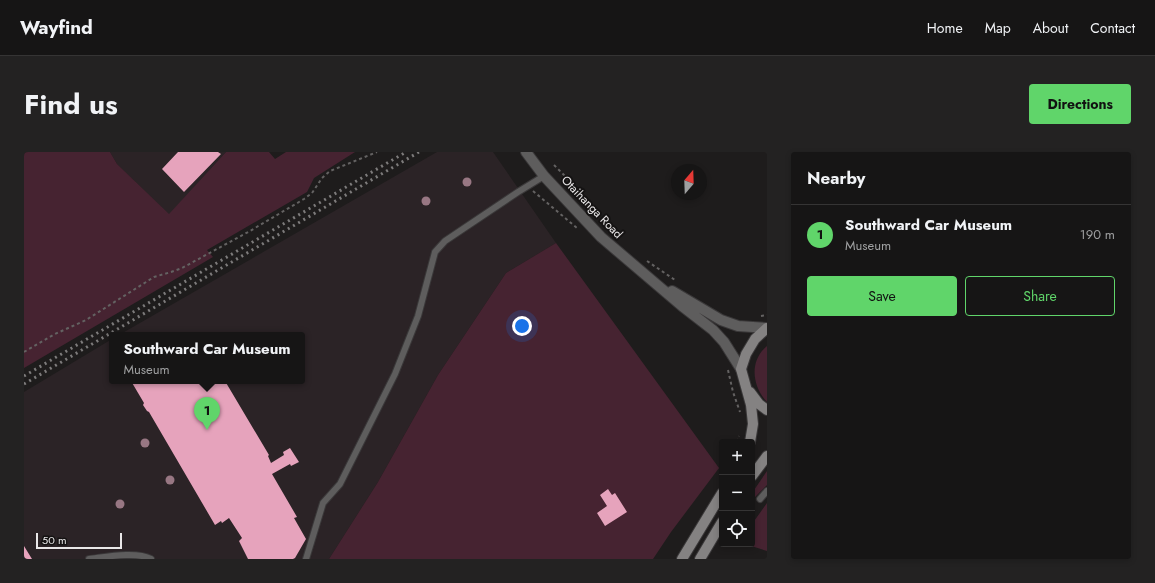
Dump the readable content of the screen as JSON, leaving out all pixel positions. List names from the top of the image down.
{
  "streets": {
    "street": ["Otaihanga Road"]
  },
  "scale_bar": "50 m",
  "north": "top",
  "page": {
    "header": "Wayfind",
    "nav": [
      "Home",
      "Map",
      "About",
      "Contact"
    ],
    "title": "Find us",
    "buttons": [
      "Directions",
      ["Save", "Share"]
    ],
    "heading": "Nearby",
    "list": [
      {
        "mark": "1",
        "name": "Southward Car Museum",
        "note": "Museum",
        "value": "190 m"
      }
    ],
    "popup": ["Southward Car Museum", "Museum"],
    "pins": "1",
    "map_buttons": ["+", "−"],
    "scale": "50 m"
  }
}
